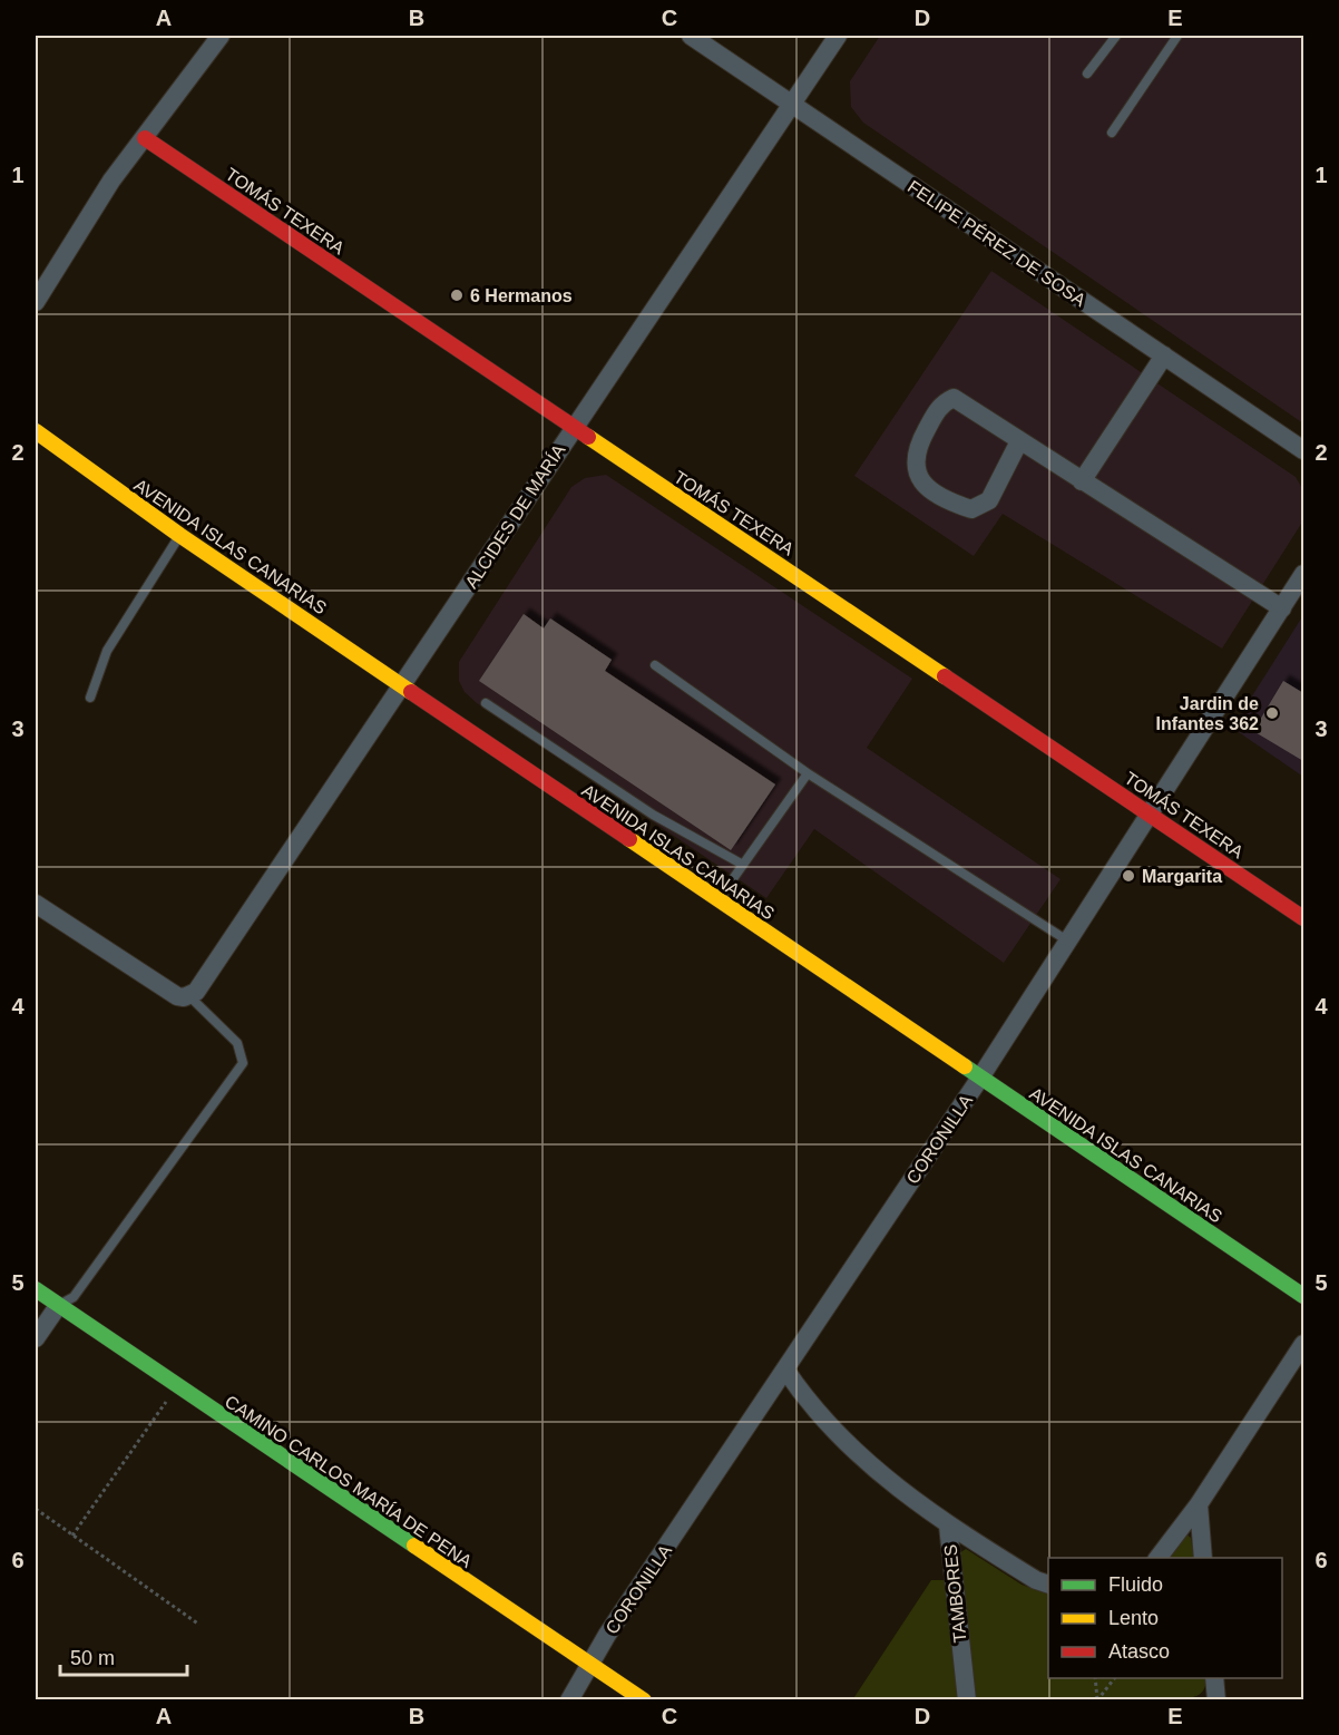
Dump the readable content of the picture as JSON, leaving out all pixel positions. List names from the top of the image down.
{
  "streets": {
    "street": [
      "TOMÁS TEXERA",
      "FELIPE PÉREZ DE SOSA",
      "ALCIDES DE MARÍA",
      "AVENIDA ISLAS CANARIAS",
      "CORONILLA",
      "CAMINO CARLOS MARÍA DE PENA",
      "TAMBORES"
    ]
  },
  "crossings": [
    ["TOMÁS TEXERA", "ALCIDES DE MARÍA"],
    ["TOMÁS TEXERA", "CORONILLA"],
    ["FELIPE PÉREZ DE SOSA", "ALCIDES DE MARÍA"],
    ["ALCIDES DE MARÍA", "AVENIDA ISLAS CANARIAS"],
    ["AVENIDA ISLAS CANARIAS", "CORONILLA"],
    ["CORONILLA", "CAMINO CARLOS MARÍA DE PENA"]
  ],
  "places": ["6 Hermanos", "Jardin de Infantes 362", "Margarita"],
  "legend": ["Fluido", "Lento", "Atasco"],
  "scale_bar": "50 m",
  "grid": {
    "columns": [
      "A",
      "B",
      "C",
      "D",
      "E"
    ],
    "rows": [
      "1",
      "2",
      "3",
      "4",
      "5",
      "6"
    ]
  }
}
